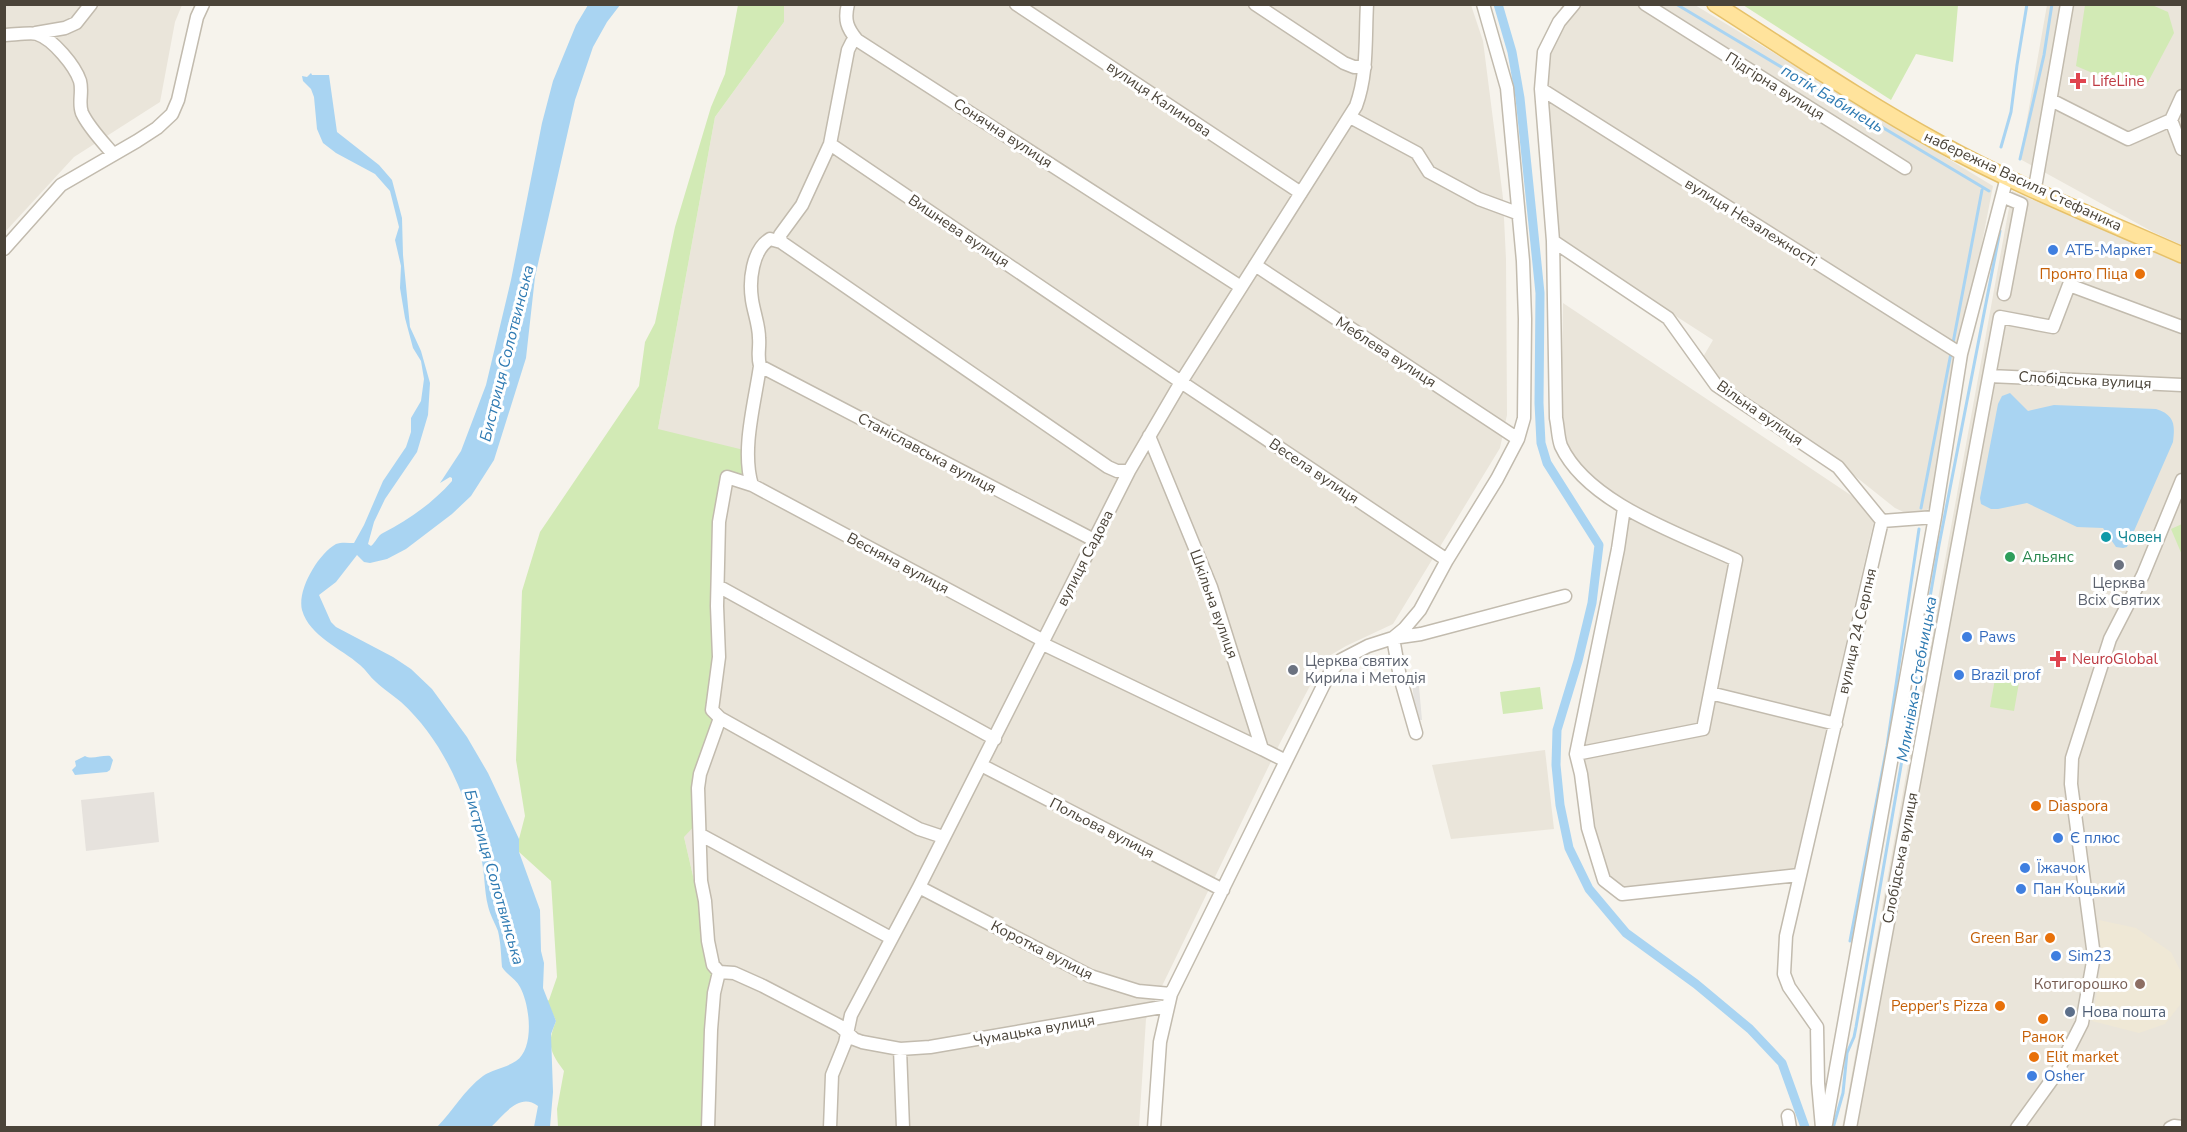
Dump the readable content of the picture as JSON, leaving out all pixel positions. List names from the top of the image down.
{
  "streets": {
    "main road": ["набережна Василя Стефаника"],
    "street": [
      "Підгірна вулиця",
      "вулиця Калинова",
      "Сонячна вулиця",
      "вулиця Незалежності",
      "Вишнева вулиця",
      "Меблева вулиця",
      "Слобідська вулиця",
      "Вільна вулиця",
      "Станіславська вулиця",
      "Весела вулиця",
      "вулиця Садова",
      "Весняна вулиця",
      "Шкільна вулиця",
      "вулиця 24 Серпня",
      "Польова вулиця",
      "Коротка вулиця",
      "Чумацька вулиця"
    ]
  },
  "crossings": [
    ["вулиця Калинова", "вулиця Садова"],
    ["Сонячна вулиця", "вулиця Садова"],
    ["Вишнева вулиця", "Весела вулиця"],
    ["Вишнева вулиця", "вулиця Садова"],
    ["Меблева вулиця", "вулиця Садова"],
    ["Вільна вулиця", "вулиця 24 Серпня"],
    ["Станіславська вулиця", "вулиця Садова"],
    ["Весела вулиця", "вулиця Садова"],
    ["вулиця Садова", "Весняна вулиця"],
    ["вулиця Садова", "Шкільна вулиця"],
    ["вулиця Садова", "Польова вулиця"],
    ["вулиця Садова", "Коротка вулиця"],
    ["вулиця Садова", "Чумацька вулиця"],
    ["Весняна вулиця", "Шкільна вулиця"],
    ["Коротка вулиця", "Чумацька вулиця"]
  ],
  "water": ["потік Бабинець", "Бистриця Солотвинська", "Млинівка-Стебницька"],
  "places": {
    "health": ["LifeLine", "NeuroGlobal"],
    "other": [
      "АТБ-Маркет",
      "Пронто Піца",
      "Човен",
      "Альянс",
      "Церква Всіх Святих",
      "Paws",
      "Церква святих Кирила і Методія",
      "Brazil prof",
      "Diaspora",
      "Є плюс",
      "Їжачок",
      "Пан Коцький",
      "Green Bar",
      "Sim23",
      "Котигорошко",
      "Pepper's Pizza",
      "Нова пошта",
      "Ранок",
      "Elit market",
      "Osher"
    ]
  }
}
